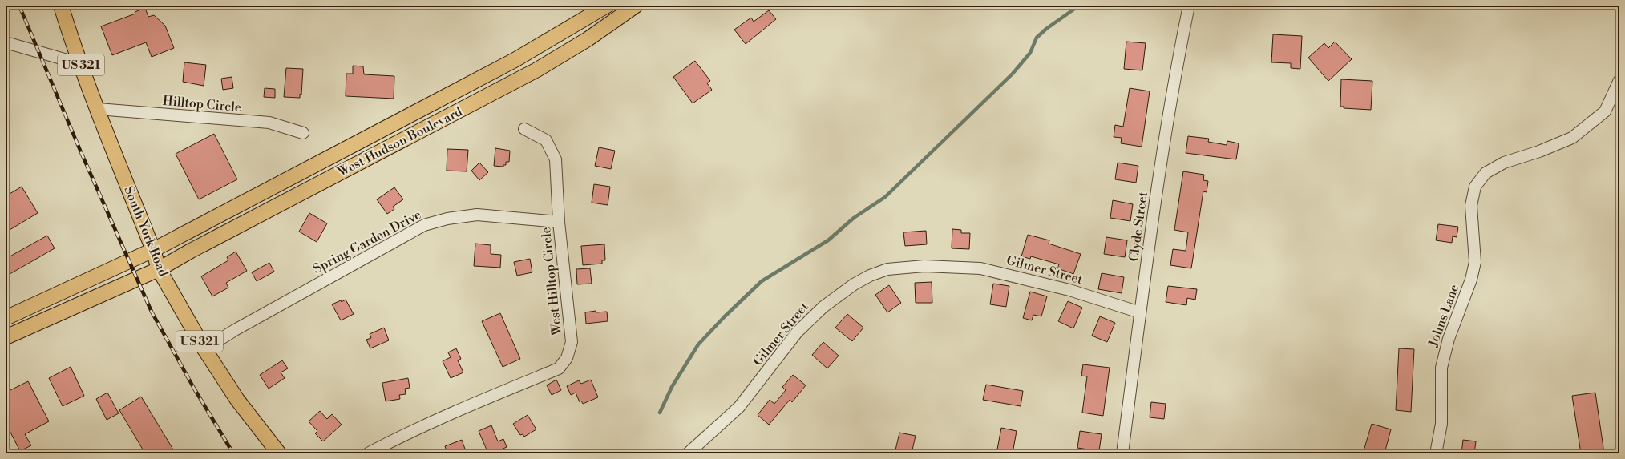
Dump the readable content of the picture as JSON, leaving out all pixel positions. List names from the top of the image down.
{
  "streets": {
    "main road": ["US 321", "West Hudson Boulevard", "South York Road"],
    "street": [
      "Hilltop Circle",
      "Clyde Street",
      "Spring Garden Drive",
      "Gilmer Street",
      "West Hilltop Circle",
      "Johns Lane"
    ]
  },
  "crossings": [
    ["Hilltop Circle", "South York Road"],
    ["West Hudson Boulevard", "South York Road"],
    ["Clyde Street", "Gilmer Street"],
    ["South York Road", "Spring Garden Drive"],
    ["Spring Garden Drive", "West Hilltop Circle"]
  ]
}
